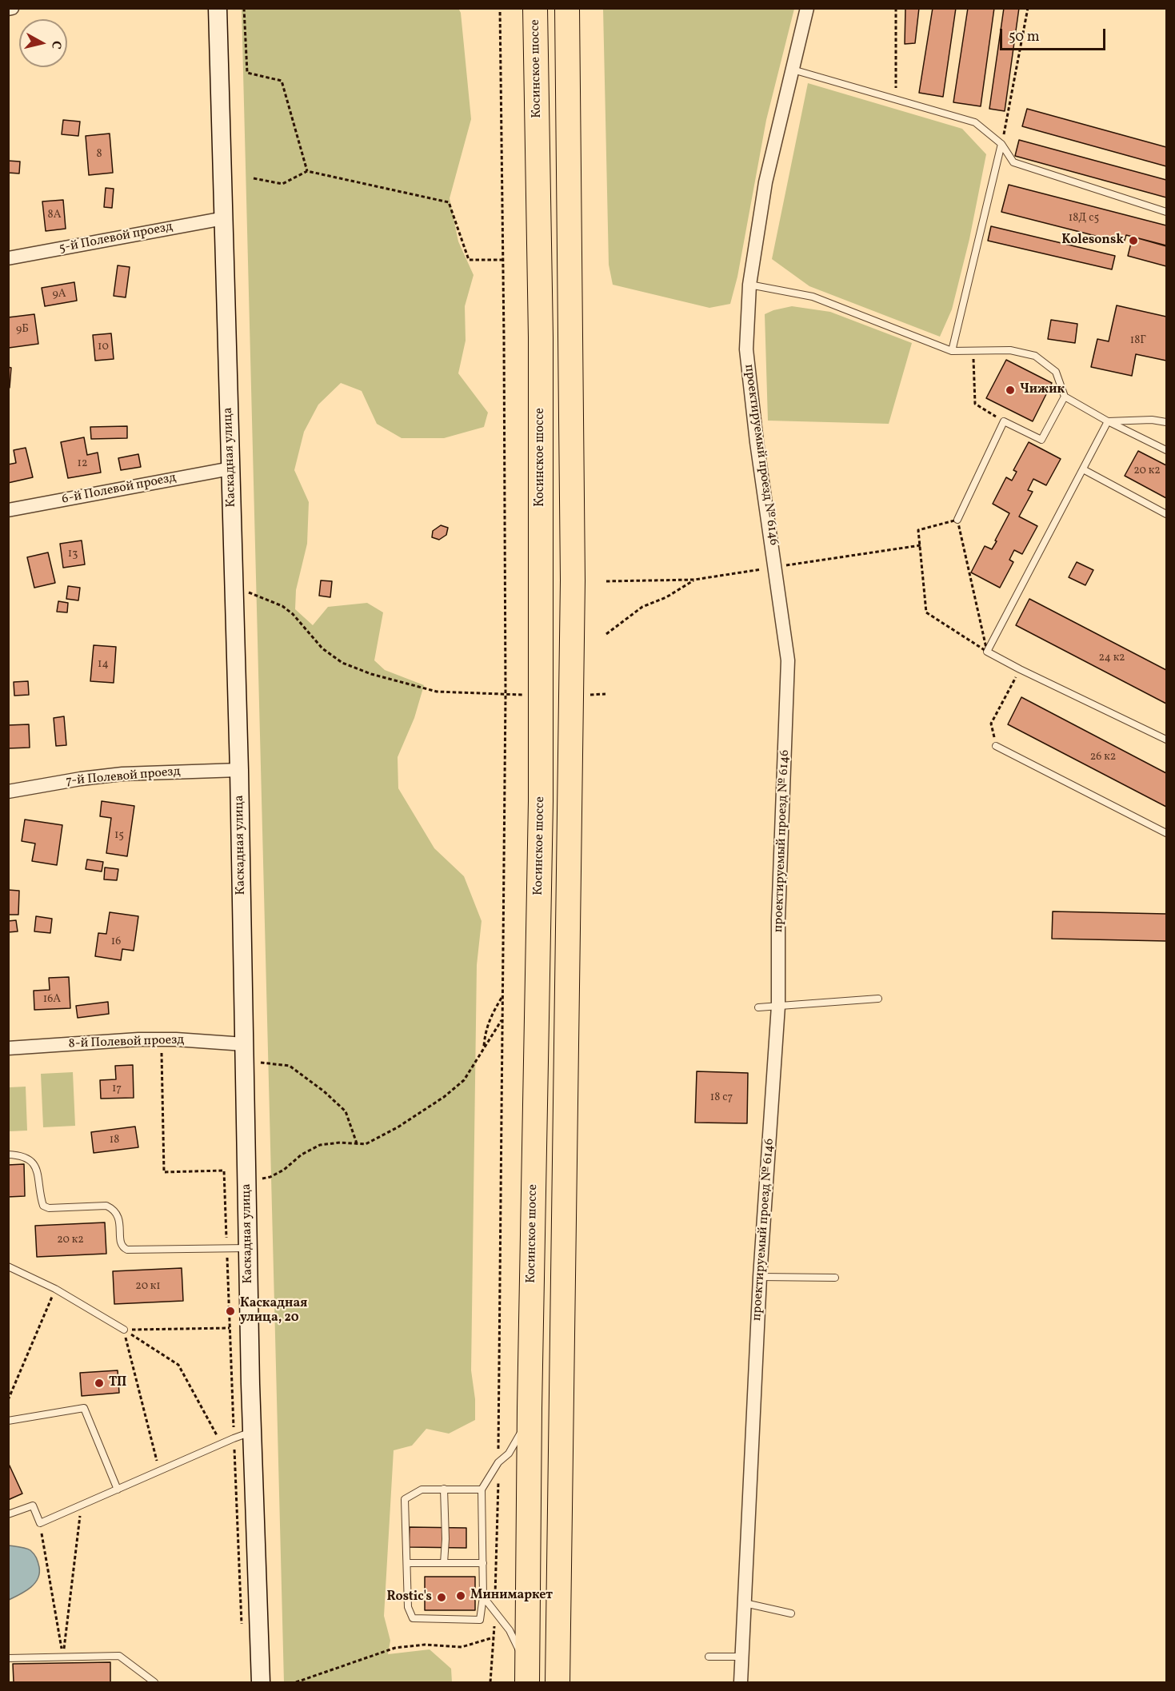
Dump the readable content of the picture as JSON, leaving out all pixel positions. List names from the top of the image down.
{
  "streets": {
    "highway": ["Косинское шоссе"],
    "street": [
      "5-й Полевой проезд",
      "проектируемый проезд № 6146",
      "Каскадная улица",
      "6-й Полевой проезд",
      "7-й Полевой проезд",
      "8-й Полевой проезд"
    ]
  },
  "crossings": [
    ["5-й Полевой проезд", "Каскадная улица"],
    ["Каскадная улица", "6-й Полевой проезд"],
    ["Каскадная улица", "7-й Полевой проезд"],
    ["Каскадная улица", "8-й Полевой проезд"]
  ],
  "places": [
    "Kolesonsk",
    "Чижик",
    "Каскадная улица, 20",
    "ТП",
    "Минимаркет",
    "Rostic's"
  ],
  "house_numbers": [
    "8",
    "8А",
    "18Д с5",
    "9А",
    "9Б",
    "18Г",
    "10",
    "12",
    "20 к2",
    "13",
    "24 к2",
    "14",
    "26 к2",
    "15",
    "16",
    "16А",
    "17",
    "18 с7",
    "18",
    "20 к2",
    "20 к1"
  ],
  "scale_bar": "50 m",
  "north": "right"
}
